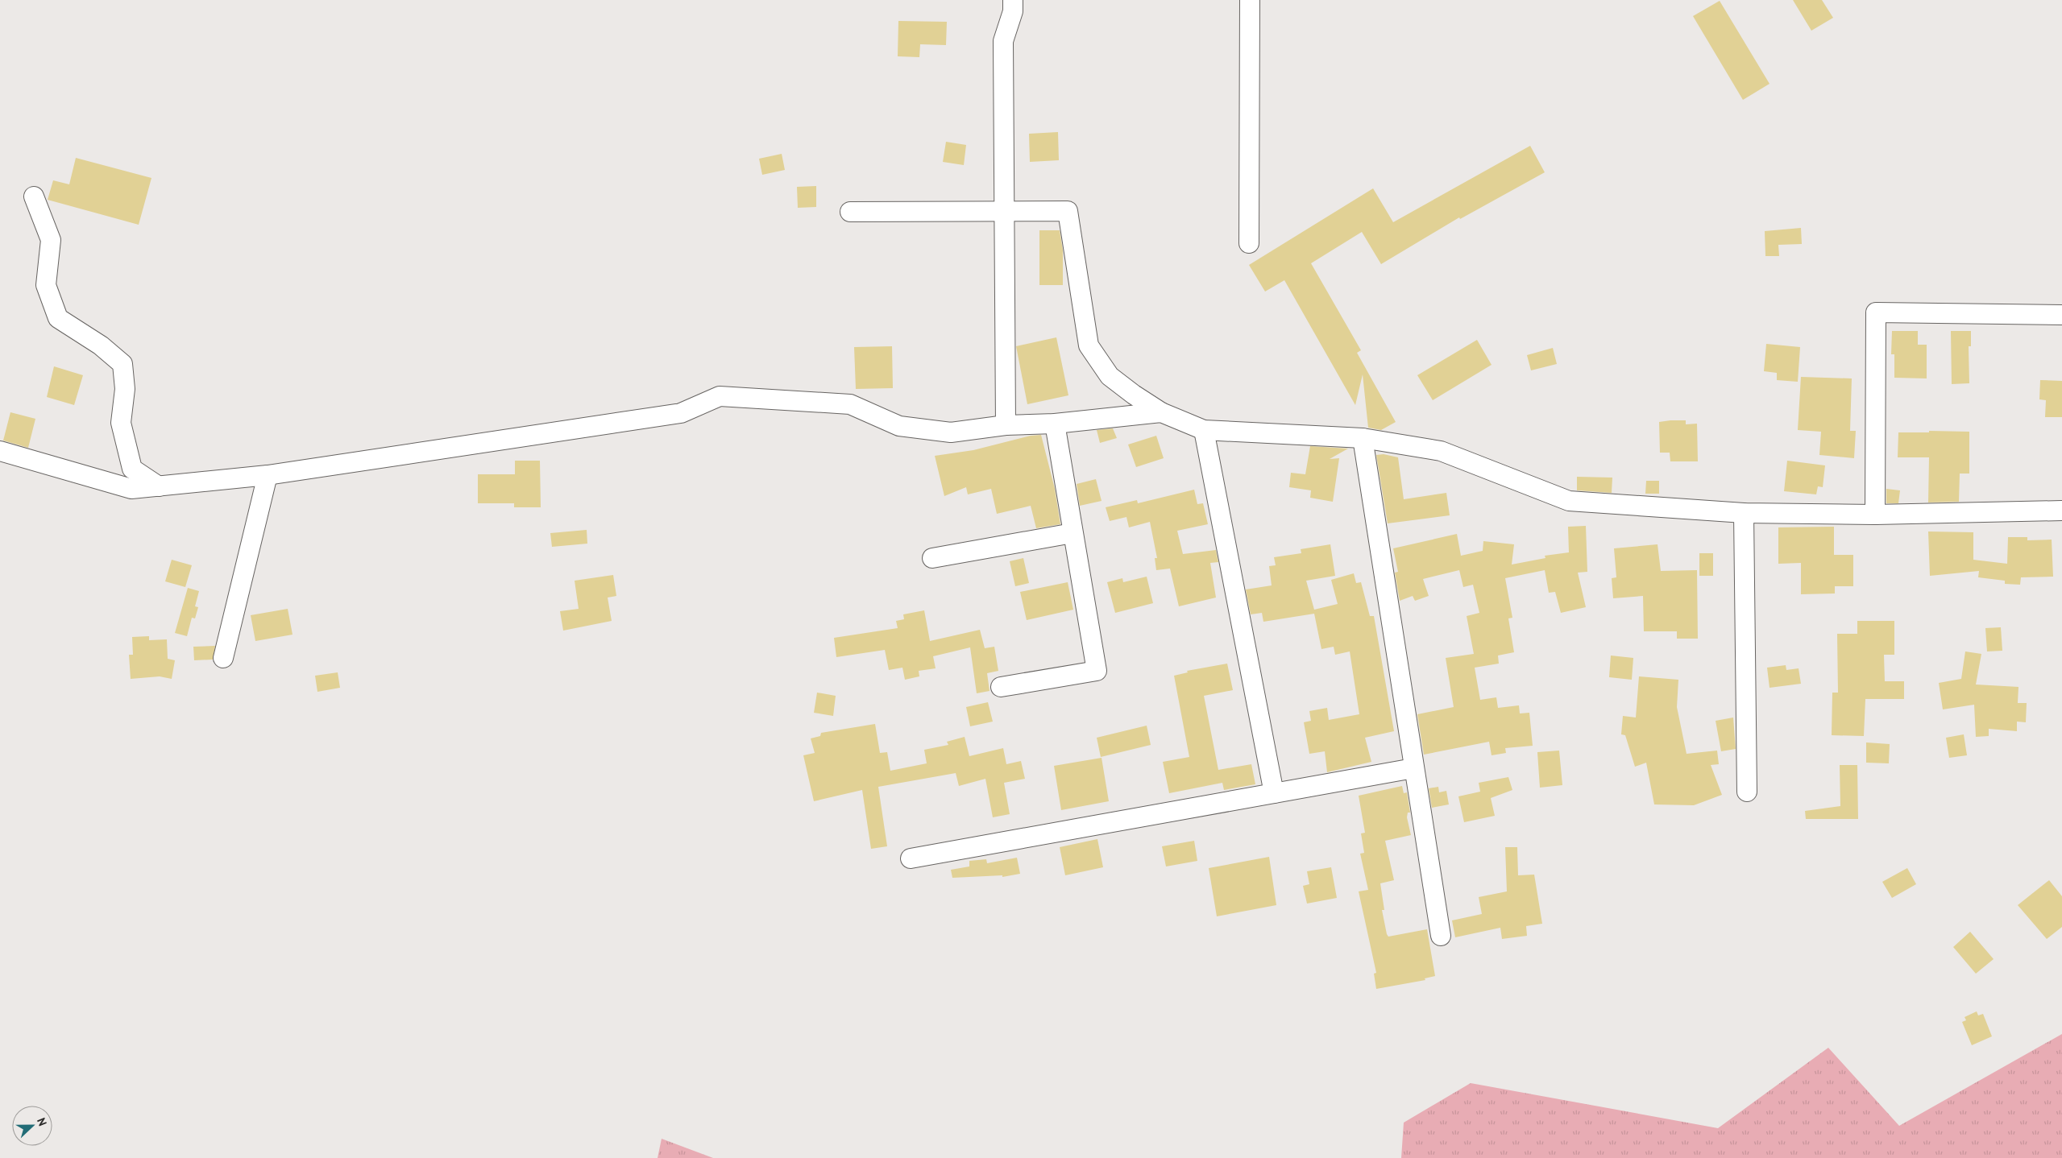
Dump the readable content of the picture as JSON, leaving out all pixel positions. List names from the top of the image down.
{
  "north": "right"
}
